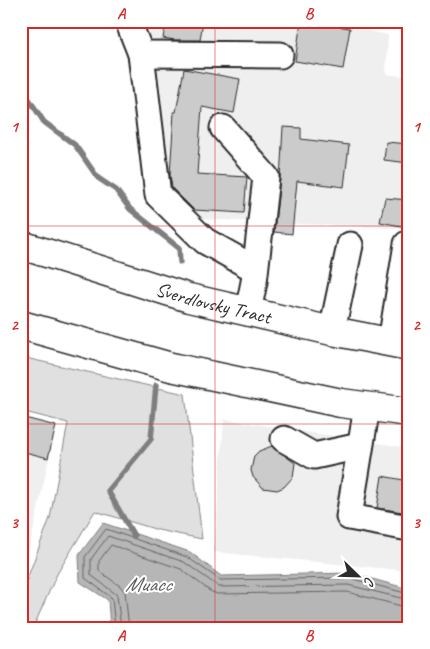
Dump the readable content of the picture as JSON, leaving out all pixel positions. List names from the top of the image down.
{
  "streets": {
    "main road": ["Sverdlovsky Tract"]
  },
  "water": ["Миасс"],
  "north": "bottom right",
  "grid": {
    "columns": ["A", "B"],
    "rows": ["1", "2", "3"]
  }
}
